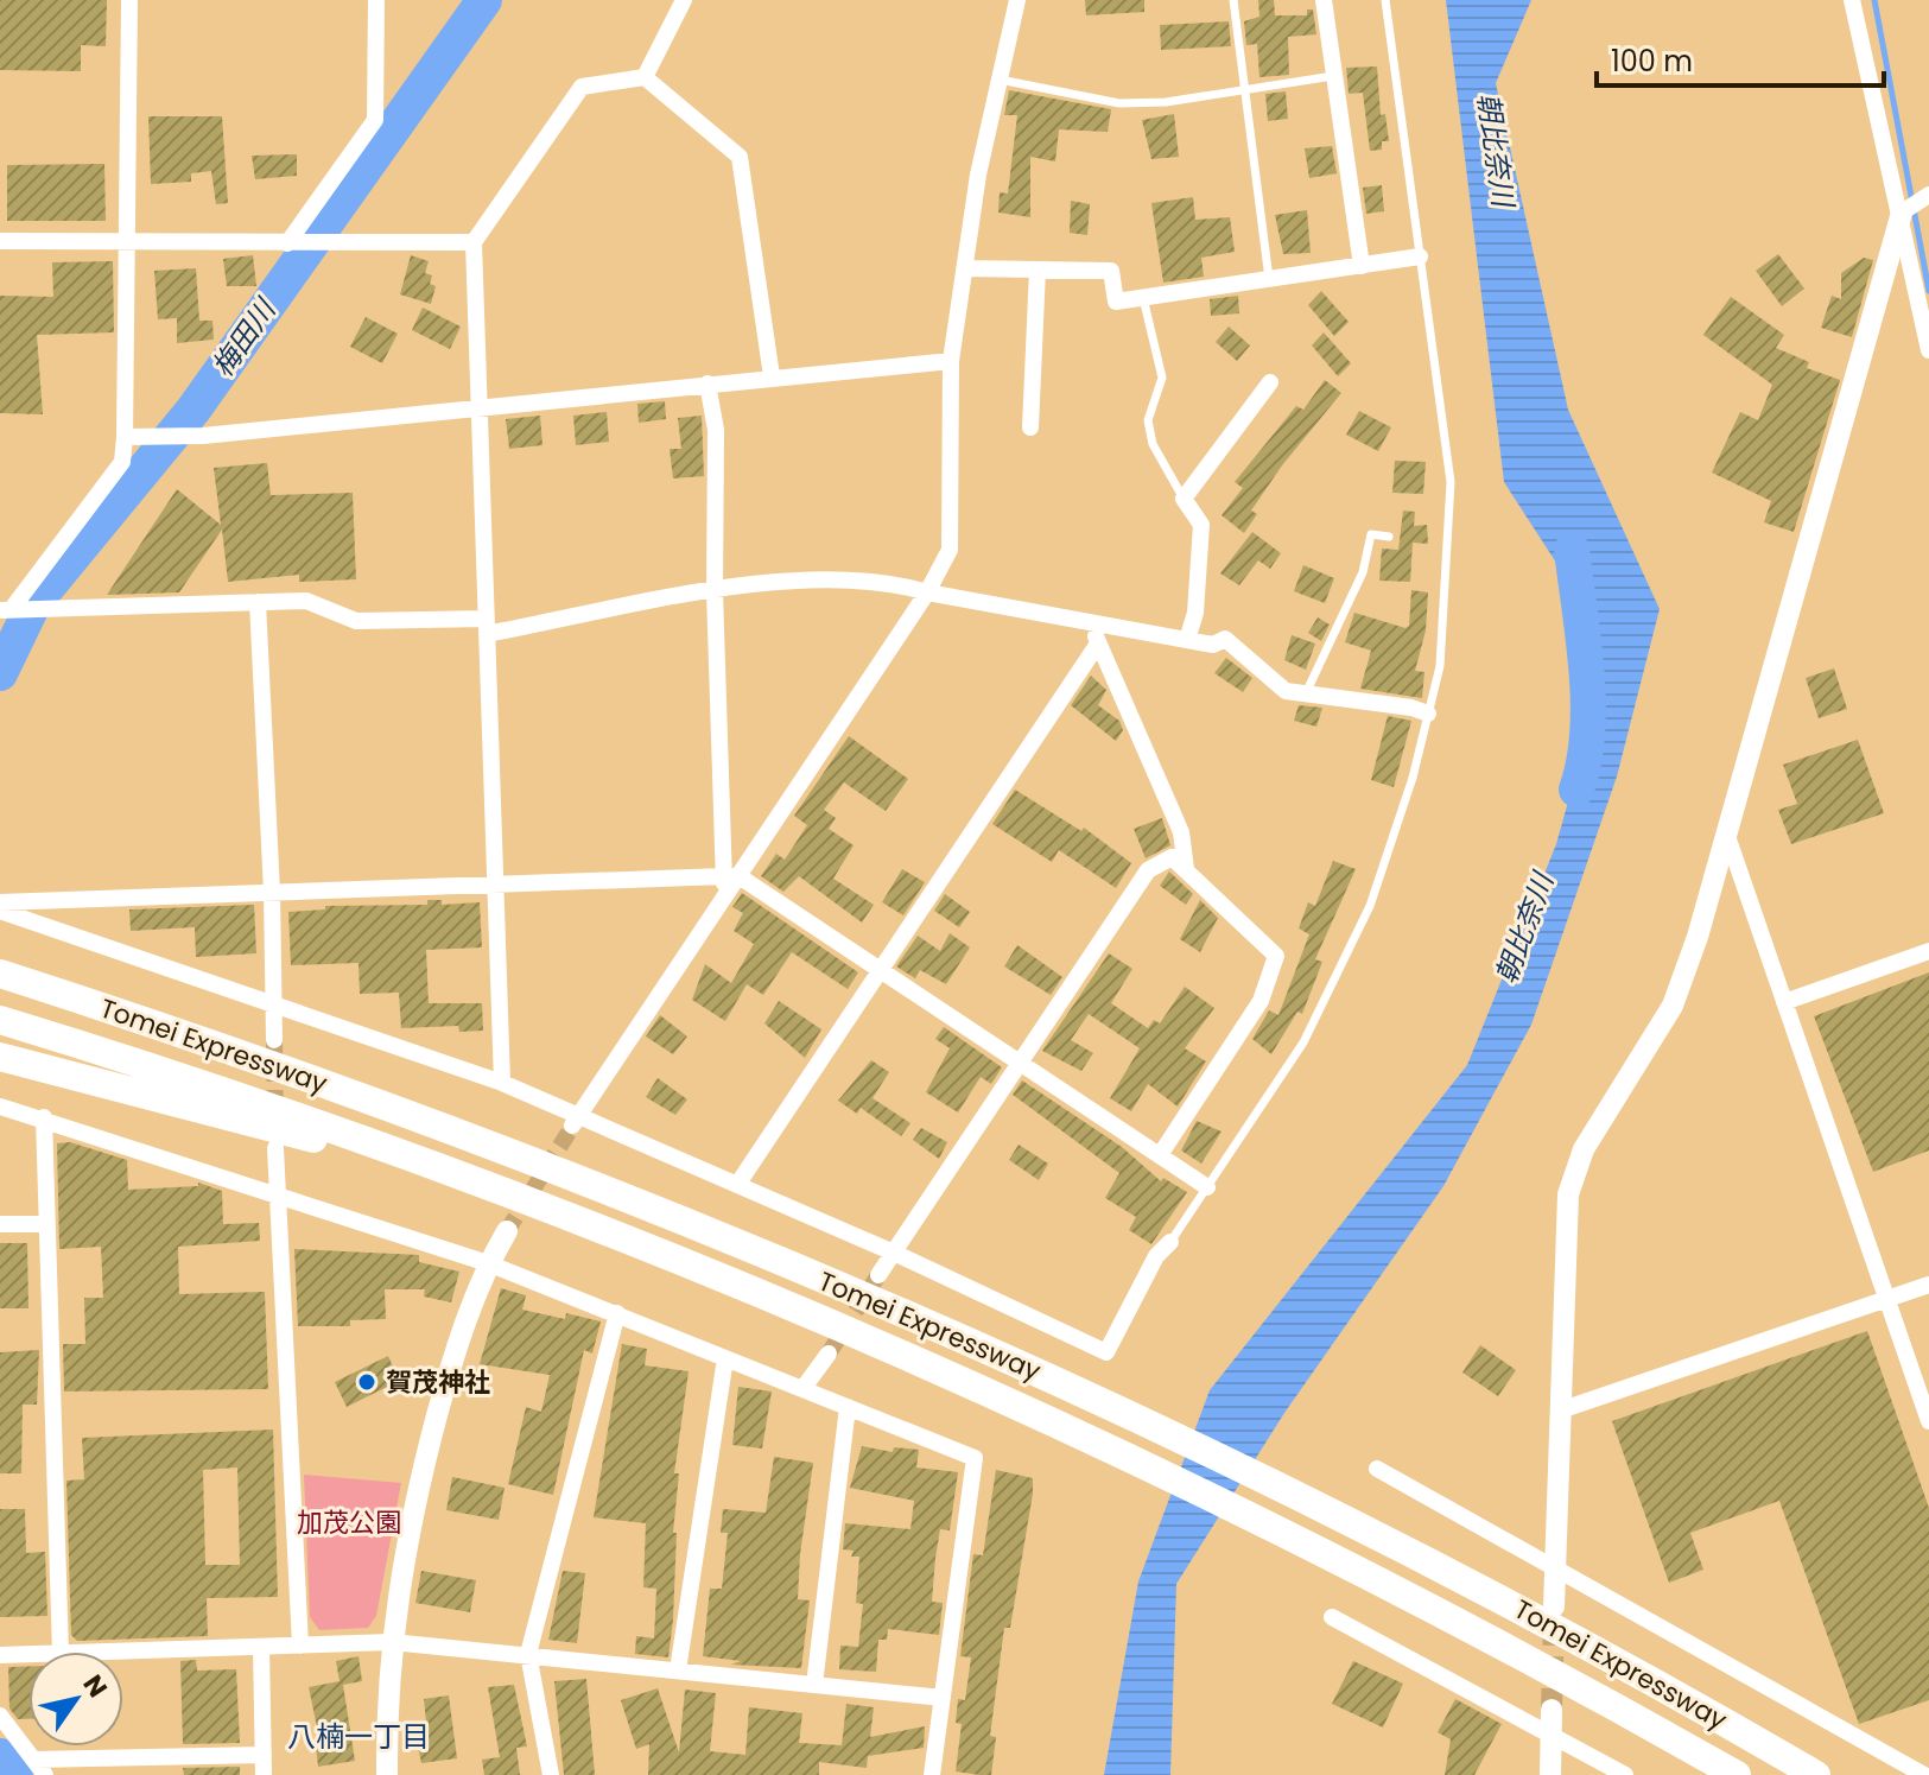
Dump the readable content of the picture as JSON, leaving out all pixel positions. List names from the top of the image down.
{
  "streets": {
    "highway": ["Tomei Expressway"]
  },
  "districts": ["八楠一丁目"],
  "water": ["朝比奈川", "梅田川"],
  "parks": ["加茂公園"],
  "places": ["賀茂神社"],
  "scale_bar": "100 m",
  "north": "top right"
}
